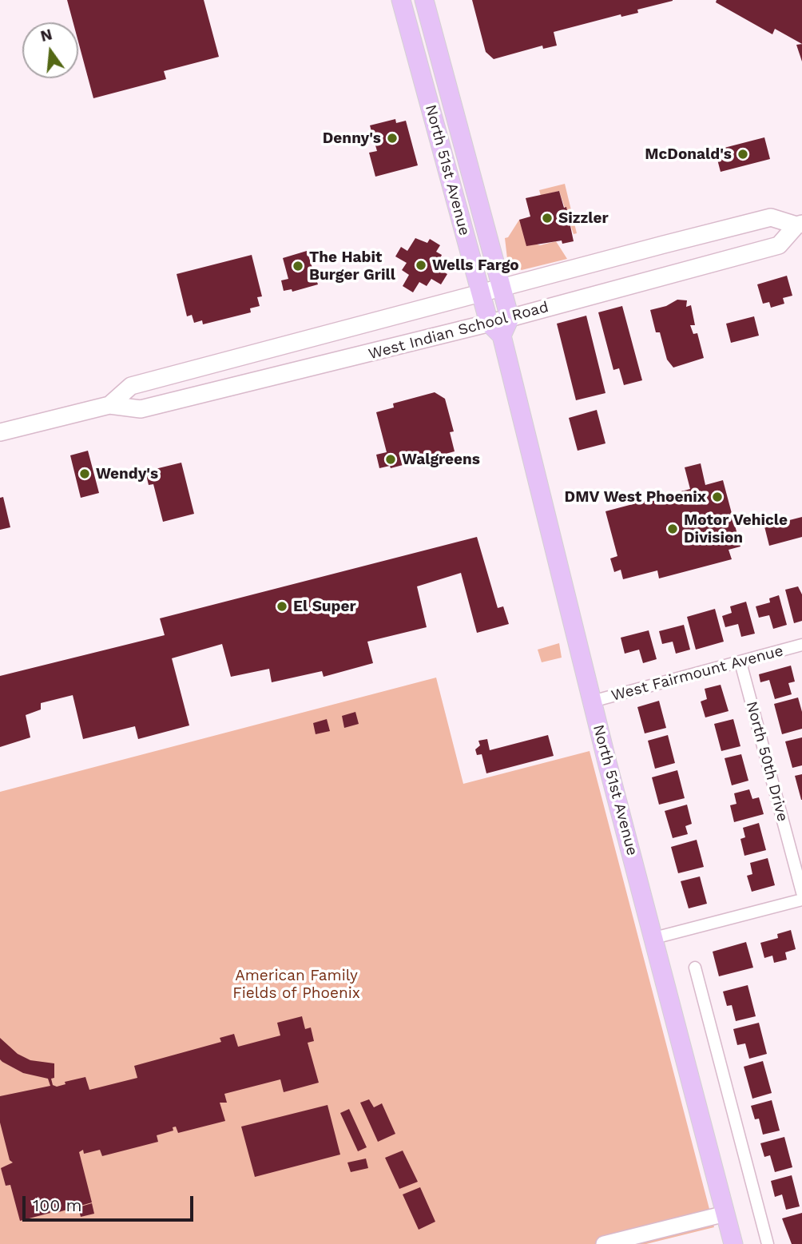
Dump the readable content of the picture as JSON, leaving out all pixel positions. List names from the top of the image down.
{
  "streets": {
    "main road": ["North 51st Avenue", "West Indian School Road"],
    "street": ["West Fairmount Avenue", "North 50th Drive"]
  },
  "crossings": [
    ["North 51st Avenue", "West Indian School Road"],
    ["North 51st Avenue", "West Fairmount Avenue"],
    ["West Fairmount Avenue", "North 50th Drive"]
  ],
  "parks": ["American Family Fields of Phoenix"],
  "places": [
    "Denny's",
    "McDonald's",
    "Sizzler",
    "Wells Fargo",
    "The Habit Burger Grill",
    "Walgreens",
    "Wendy's",
    "DMV West Phoenix",
    "Motor Vehicle Division",
    "El Super"
  ],
  "scale_bar": "100 m",
  "north": "top"
}
